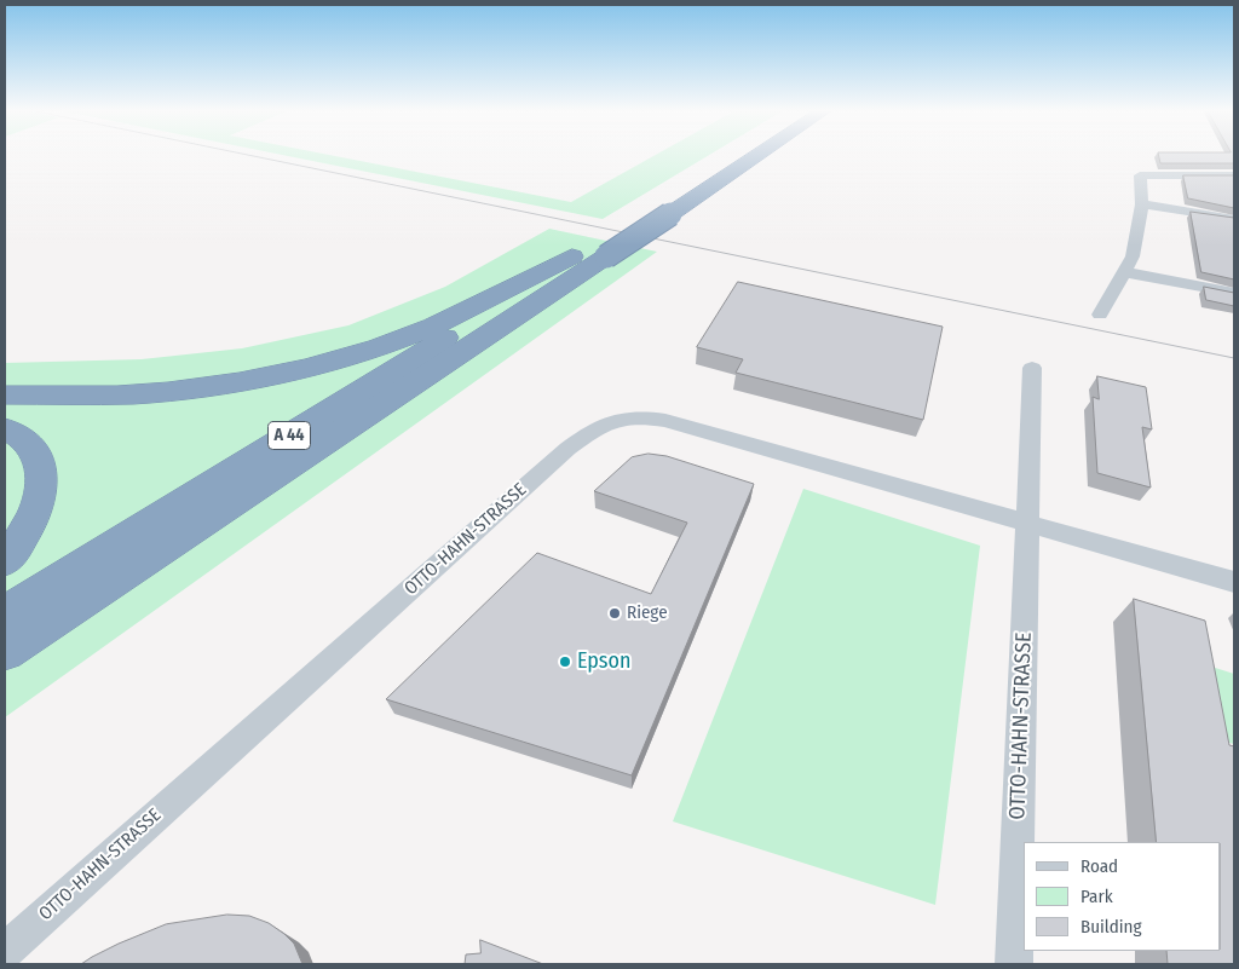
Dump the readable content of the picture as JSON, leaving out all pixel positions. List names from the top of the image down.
{
  "streets": {
    "highway": ["A 44"],
    "street": ["OTTO-HAHN-STRASSE"]
  },
  "places": ["Riege", "Epson"],
  "legend": ["Road", "Park", "Building"]
}
